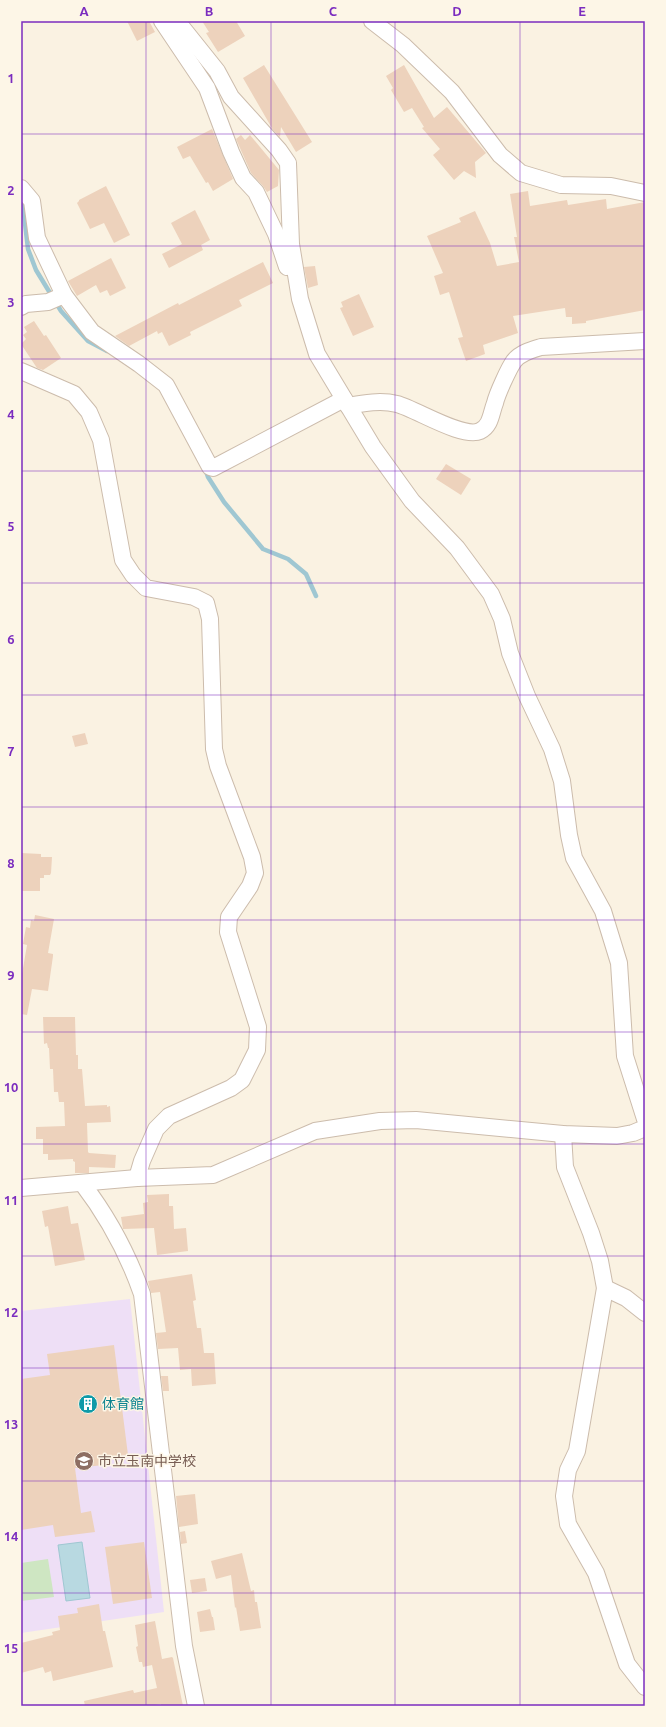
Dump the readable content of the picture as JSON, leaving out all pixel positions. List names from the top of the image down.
{
  "places": {
    "building": ["体育館"],
    "school or university": ["市立玉南中学校"]
  },
  "grid": {
    "columns": [
      "A",
      "B",
      "C",
      "D",
      "E"
    ],
    "rows": [
      "1",
      "2",
      "3",
      "4",
      "5",
      "6",
      "7",
      "8",
      "9",
      "10",
      "11",
      "12",
      "13",
      "14",
      "15"
    ]
  }
}
